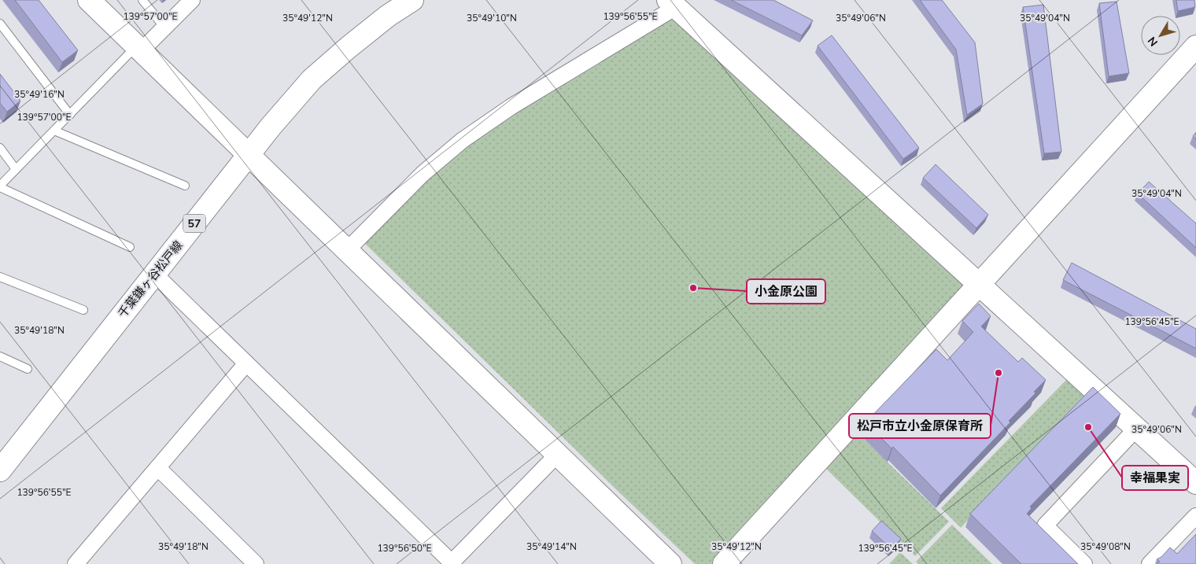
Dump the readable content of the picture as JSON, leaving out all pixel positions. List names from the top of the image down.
{
  "streets": {
    "street": ["57", "千葉鎌ヶ谷松戸線"]
  },
  "places": ["小金原公園", "松戸市立小金原保育所", "幸福果実"],
  "north": "bottom left",
  "coordinates": [
    "139°56'55\"E",
    "139°57'00\"E",
    "35°49'04\"N",
    "35°49'12\"N",
    "35°49'10\"N",
    "35°49'06\"N",
    "35°49'16\"N",
    "139°56'45\"E",
    "35°49'18\"N",
    "35°49'14\"N",
    "35°49'08\"N",
    "139°56'50\"E"
  ]
}
